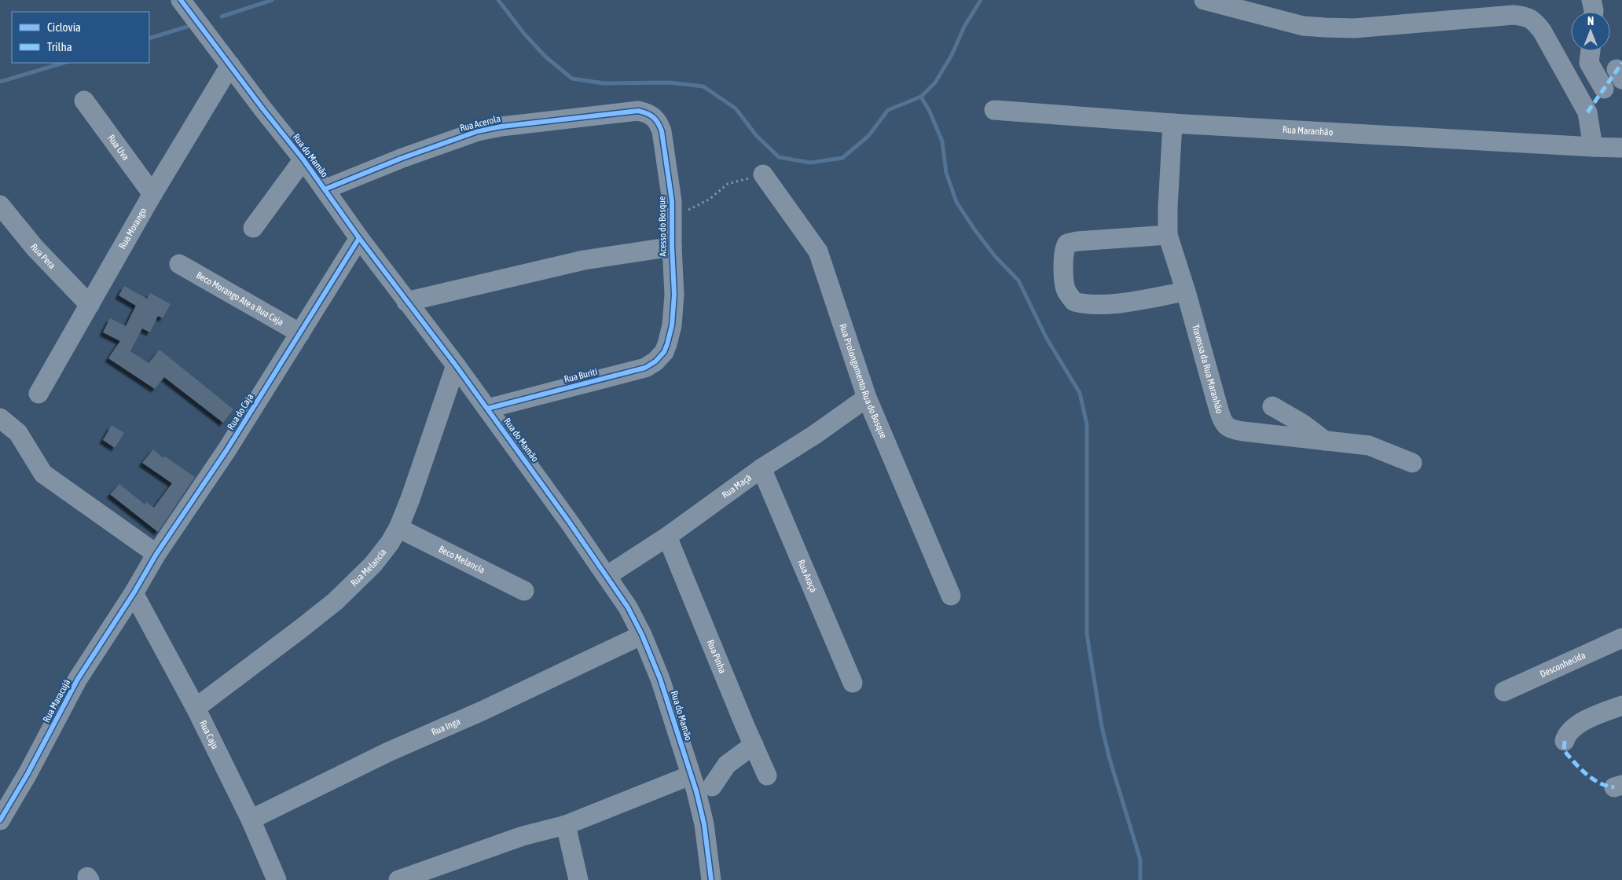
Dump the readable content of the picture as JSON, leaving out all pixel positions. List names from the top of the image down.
{
  "streets": {
    "street": [
      "Rua Acerola",
      "Rua Maranhão",
      "Rua Uva",
      "Rua do Mamão",
      "Acesso do Bosque",
      "Rua Morango",
      "Rua Pera",
      "Beco Morango Ate a Rua Caja",
      "Travessa da Rua Maranhão",
      "Rua Buriti",
      "Rua Prolongamento Rua do Bosque",
      "Rua do Caja",
      "Rua Maçã",
      "Beco Melancia",
      "Rua Melancia",
      "Rua Araçá",
      "Rua Pinha",
      "Desconhecida",
      "Rua Maracujá",
      "Rua Inga",
      "Rua Caju"
    ]
  },
  "crossings": [
    ["Rua Acerola", "Rua do Mamão"],
    ["Rua Acerola", "Acesso do Bosque"],
    ["Rua Maranhão", "Travessa da Rua Maranhão"],
    ["Rua Uva", "Rua Morango"],
    ["Rua do Mamão", "Rua Morango"],
    ["Rua do Mamão", "Rua Buriti"],
    ["Rua do Mamão", "Rua do Caja"],
    ["Rua do Mamão", "Rua Maçã"],
    ["Rua do Mamão", "Rua Melancia"],
    ["Rua do Mamão", "Rua Inga"],
    ["Acesso do Bosque", "Rua Buriti"],
    ["Rua Morango", "Rua Pera"],
    ["Beco Morango Ate a Rua Caja", "Rua do Caja"],
    ["Rua Prolongamento Rua do Bosque", "Rua Maçã"],
    ["Rua do Caja", "Rua Maracujá"],
    ["Rua do Caja", "Rua Caju"],
    ["Rua Maçã", "Rua Araçá"],
    ["Rua Maçã", "Rua Pinha"],
    ["Beco Melancia", "Rua Melancia"],
    ["Rua Melancia", "Rua Caju"],
    ["Rua Maracujá", "Rua Caju"],
    ["Rua Inga", "Rua Caju"]
  ],
  "legend": ["Ciclovia", "Trilha"],
  "north": "top"
}
